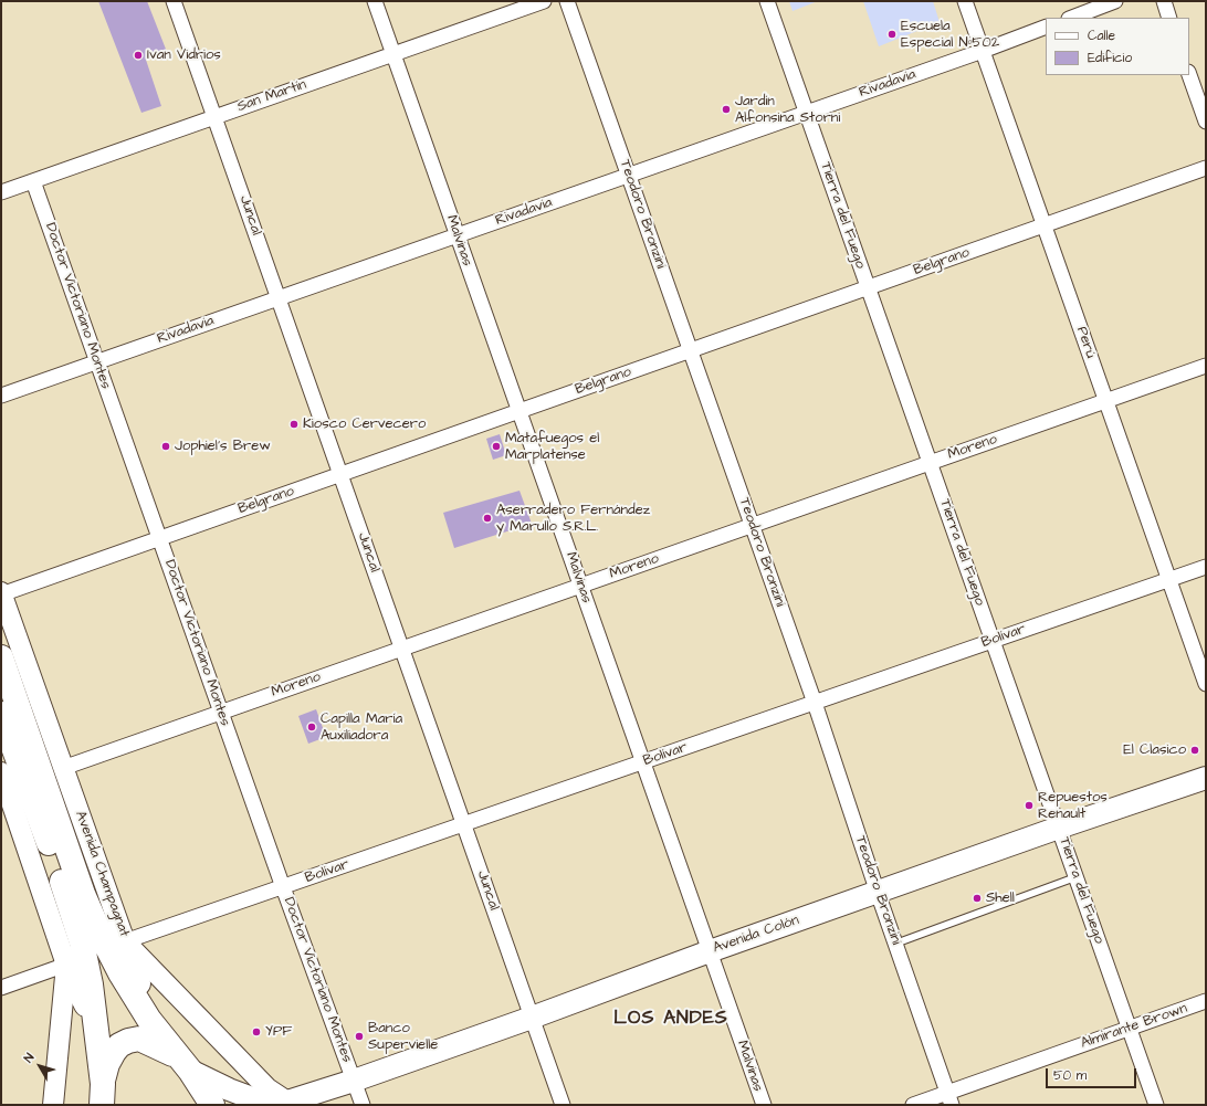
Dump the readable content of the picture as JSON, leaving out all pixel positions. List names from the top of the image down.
{
  "streets": {
    "highway": ["Avenida Champagnat", "Avenida Colón"],
    "street": [
      "Rivadavia",
      "San Martín",
      "Teodoro Bronzini",
      "Juncal",
      "Tierra del Fuego",
      "Malvinas",
      "Belgrano",
      "Doctor Victoriano Montes",
      "Perú",
      "Moreno",
      "Bolívar",
      "Almirante Brown"
    ]
  },
  "crossings": [
    ["Rivadavia", "Teodoro Bronzini"],
    ["Rivadavia", "Juncal"],
    ["Rivadavia", "Tierra del Fuego"],
    ["Rivadavia", "Malvinas"],
    ["Rivadavia", "Doctor Victoriano Montes"],
    ["Rivadavia", "Perú"],
    ["San Martín", "Juncal"],
    ["San Martín", "Malvinas"],
    ["San Martín", "Doctor Victoriano Montes"],
    ["Teodoro Bronzini", "Belgrano"],
    ["Teodoro Bronzini", "Moreno"],
    ["Teodoro Bronzini", "Bolívar"],
    ["Teodoro Bronzini", "Avenida Colón"],
    ["Teodoro Bronzini", "Almirante Brown"],
    ["Juncal", "Belgrano"],
    ["Juncal", "Moreno"],
    ["Juncal", "Bolívar"],
    ["Juncal", "Avenida Colón"],
    ["Tierra del Fuego", "Belgrano"],
    ["Tierra del Fuego", "Moreno"],
    ["Tierra del Fuego", "Bolívar"],
    ["Tierra del Fuego", "Avenida Colón"],
    ["Tierra del Fuego", "Almirante Brown"],
    ["Malvinas", "Belgrano"],
    ["Malvinas", "Moreno"],
    ["Malvinas", "Bolívar"],
    ["Malvinas", "Avenida Colón"],
    ["Belgrano", "Doctor Victoriano Montes"],
    ["Belgrano", "Perú"],
    ["Belgrano", "Avenida Champagnat"],
    ["Doctor Victoriano Montes", "Moreno"],
    ["Doctor Victoriano Montes", "Bolívar"],
    ["Doctor Victoriano Montes", "Avenida Colón"],
    ["Perú", "Moreno"],
    ["Perú", "Bolívar"],
    ["Moreno", "Avenida Champagnat"],
    ["Bolívar", "Avenida Champagnat"],
    ["Avenida Champagnat", "Avenida Colón"]
  ],
  "districts": ["LOS ANDES"],
  "places": [
    "Escuela Especial Nº502",
    "Ivan Vidrios",
    "Jardín Alfonsina Storni",
    "Kiosco Cervecero",
    "Jophiel's Brew",
    "Matafuegos el Marplatense",
    "Aserradero Fernández y Marullo S.R.L.",
    "Capilla María Auxiliadora",
    "El Clasico",
    "Repuestos Renault",
    "Shell",
    "YPF",
    "Banco Supervielle"
  ],
  "legend": ["Calle", "Edificio"],
  "scale_bar": "50 m",
  "north": "top left"
}
